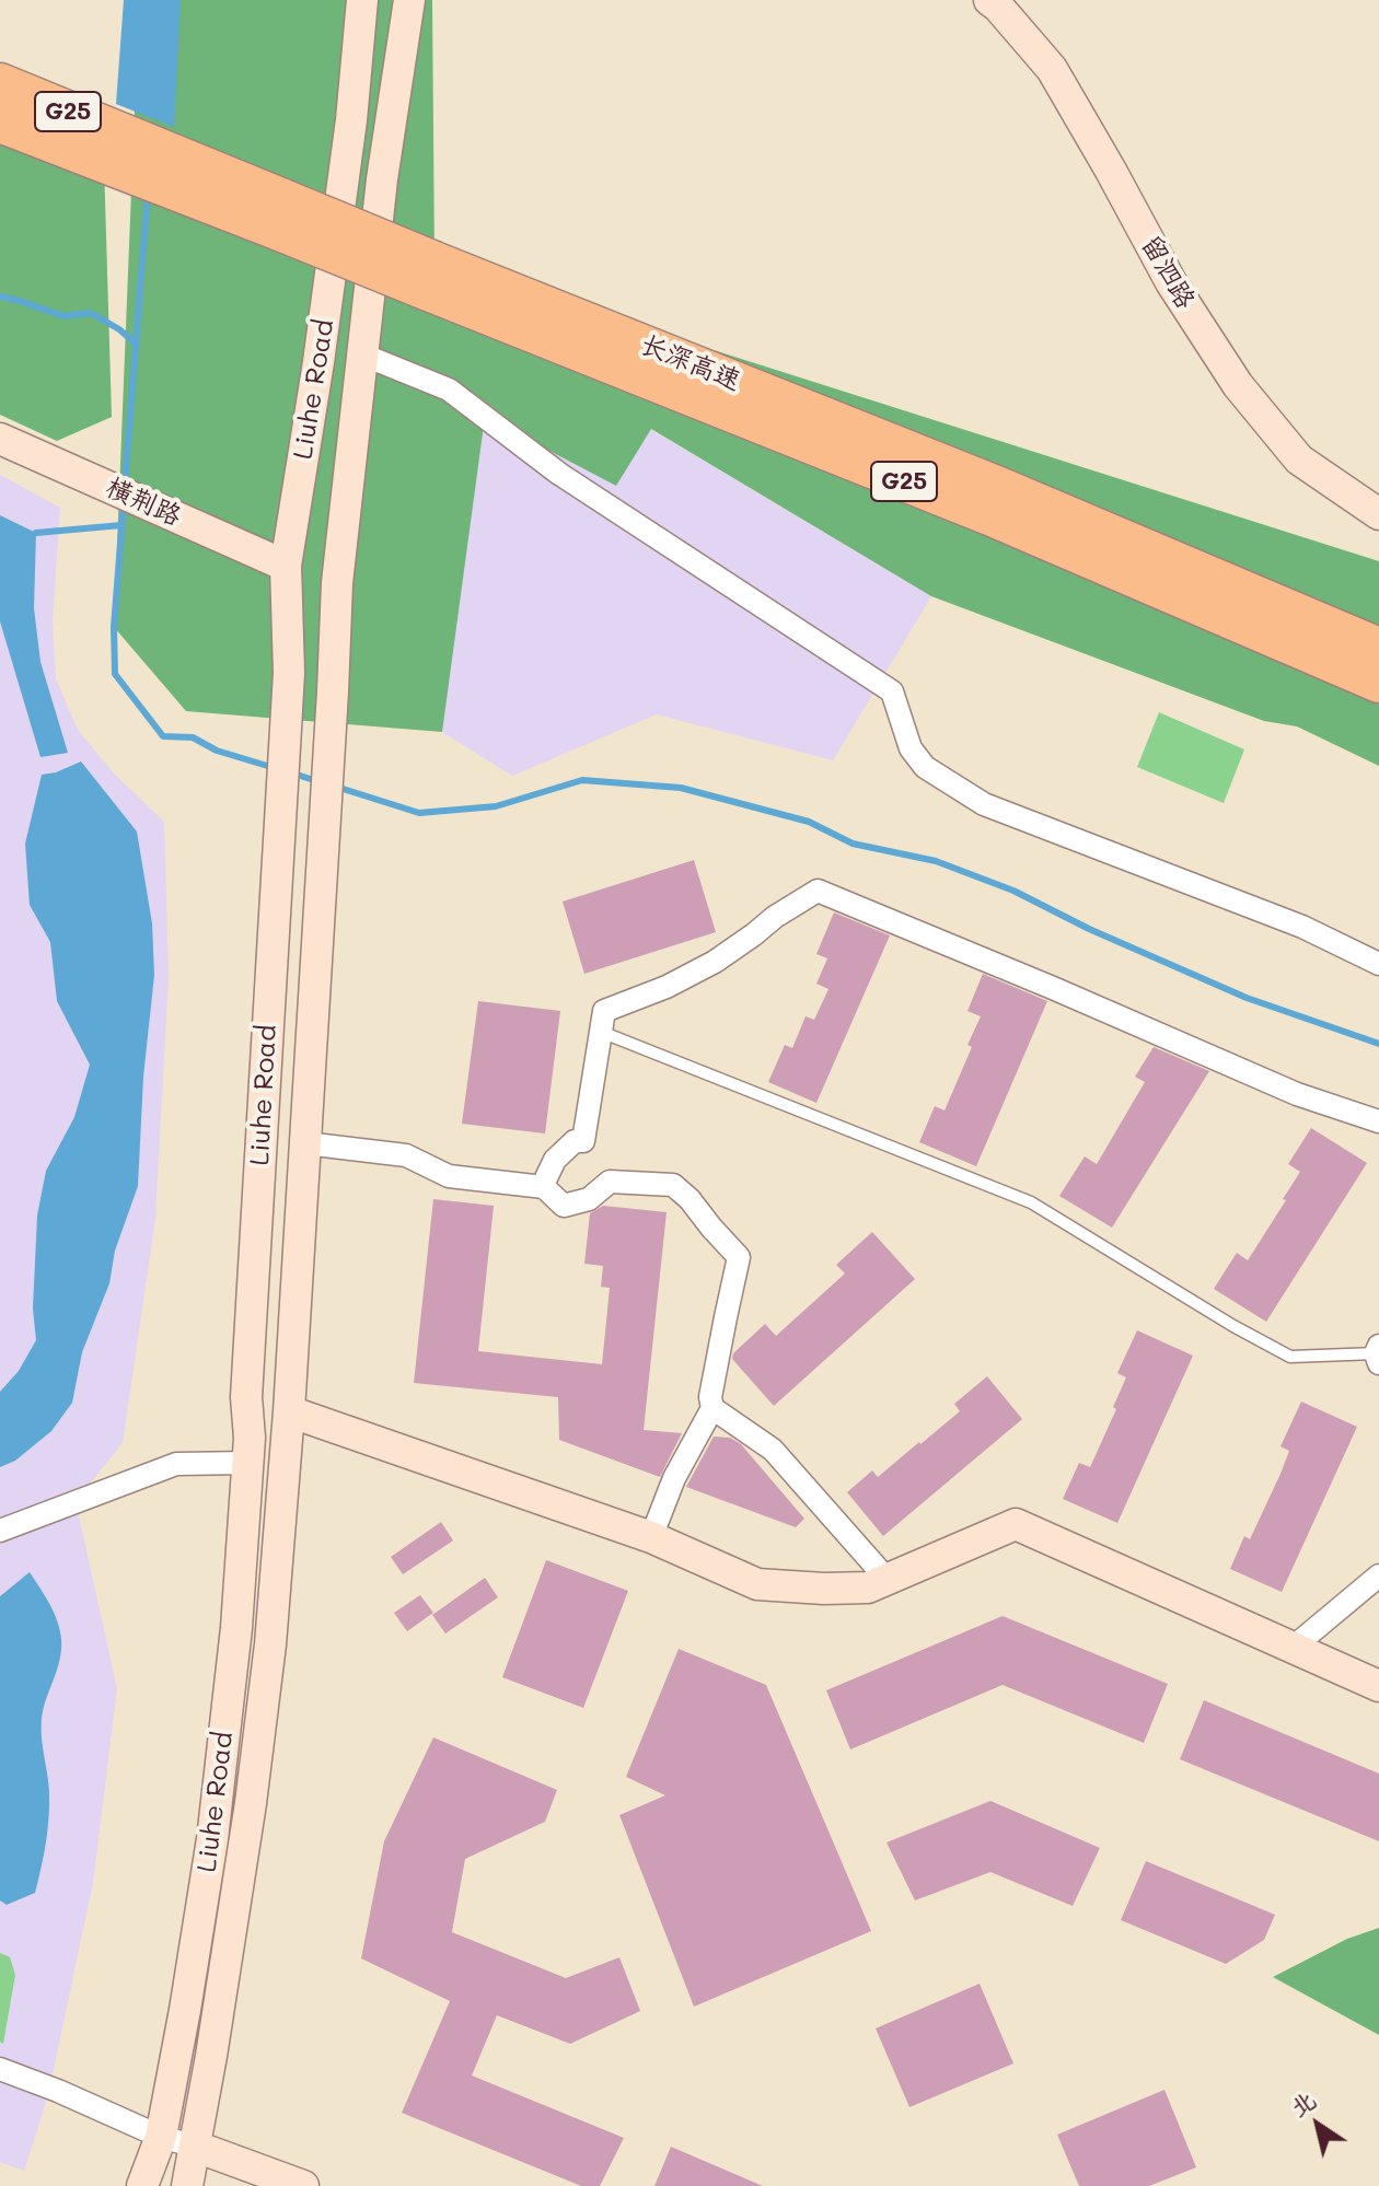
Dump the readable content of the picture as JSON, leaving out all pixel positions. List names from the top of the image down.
{
  "streets": {
    "highway": ["G25", "长深高速"],
    "main road": ["留泗路", "Liuhe Road", "横荆路"]
  },
  "crossings": [
    ["Liuhe Road", "横荆路"]
  ],
  "north": "top left"
}
